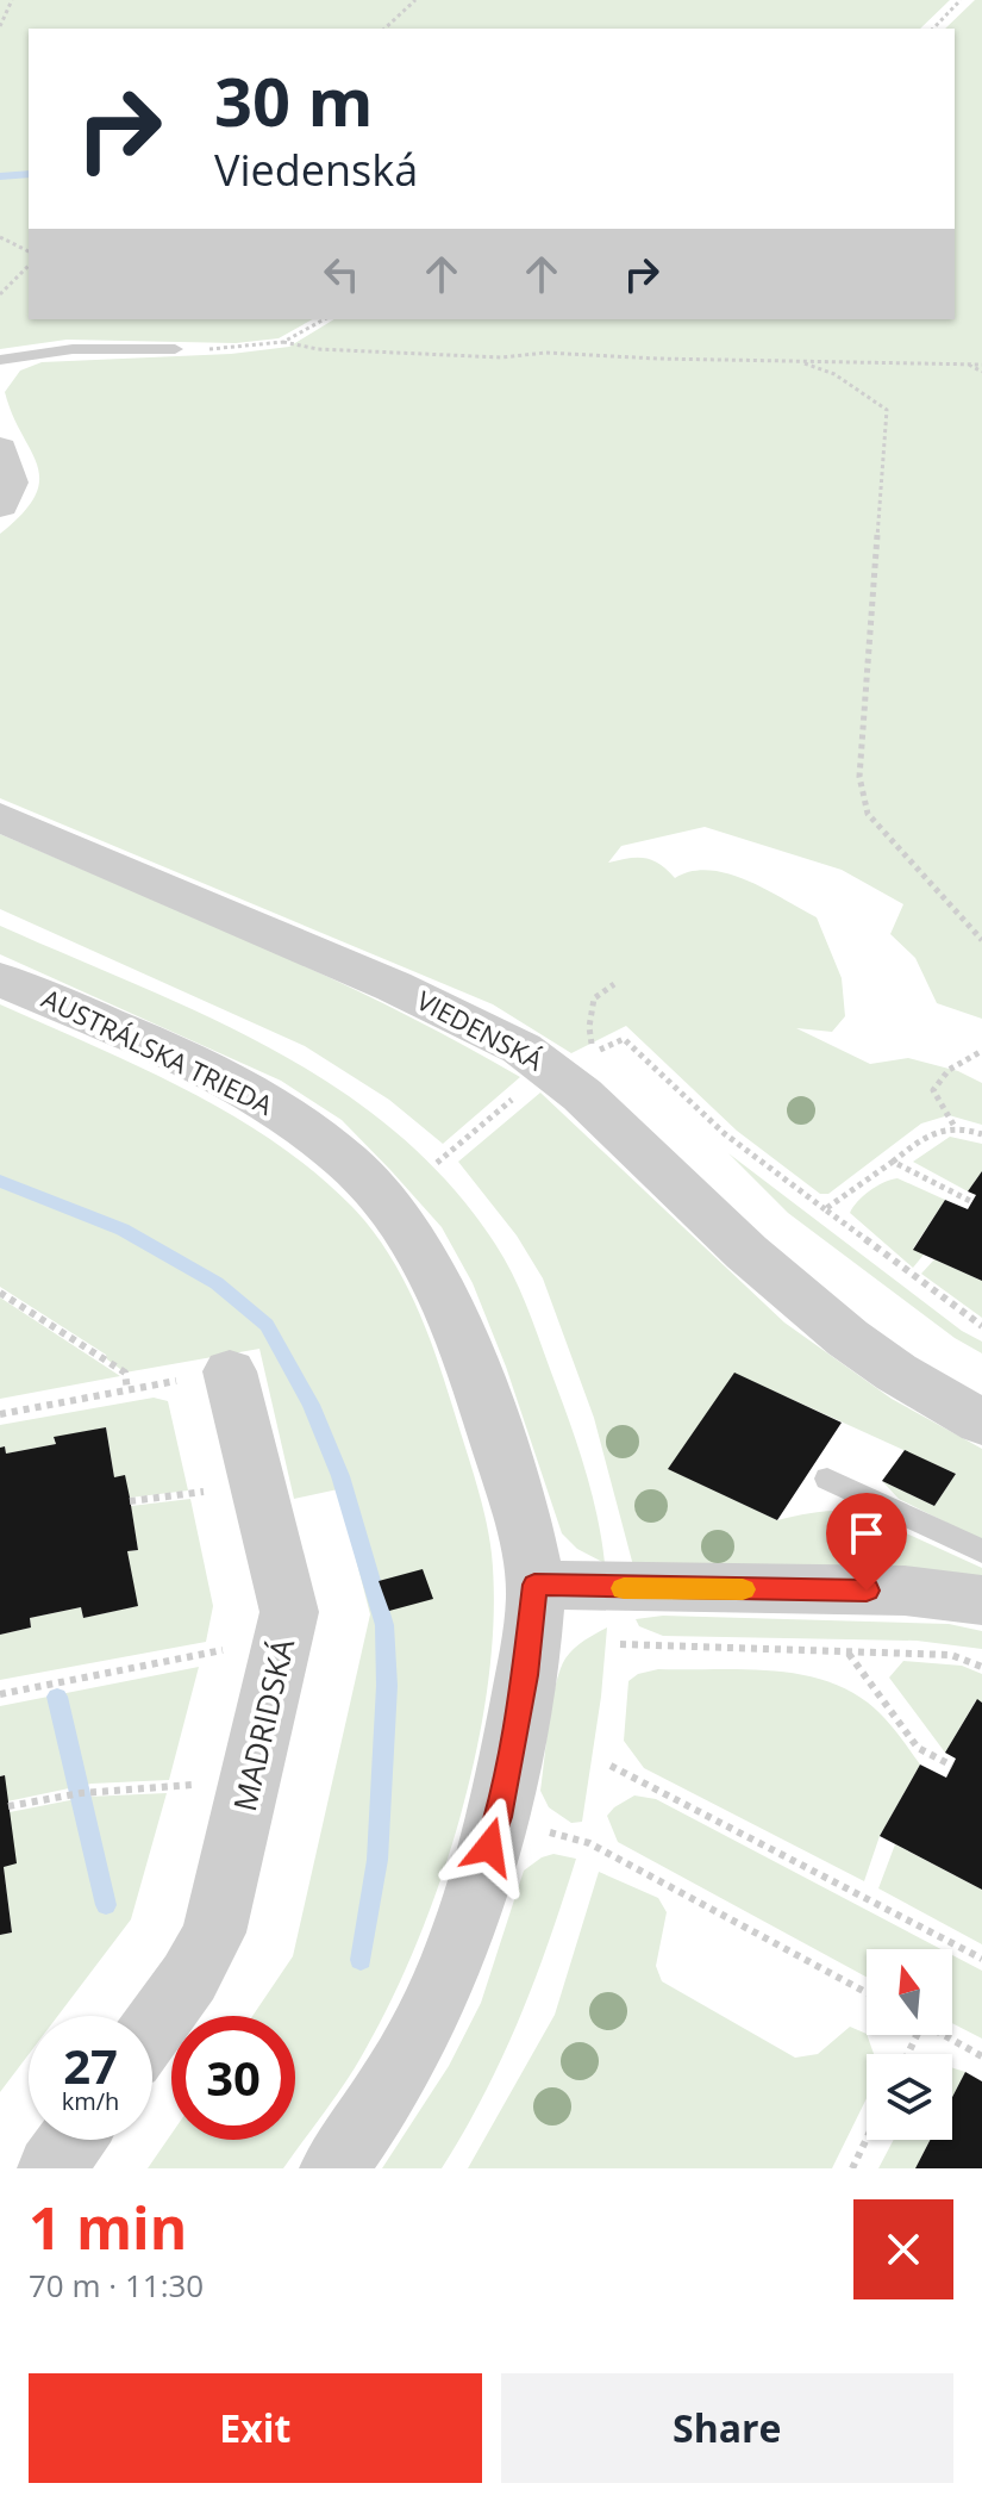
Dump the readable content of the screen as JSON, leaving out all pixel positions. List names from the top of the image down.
{
  "streets": {
    "street": ["VIEDENSKÁ", "AUSTRÁLSKA TRIEDA", "MADRIDSKÁ"]
  },
  "north": "top",
  "page": {
    "turn": ["30 m", "Viedenská"],
    "speed": "27 km/h",
    "limit": "30",
    "heading": ["1 min", "70 m · 11:30"],
    "buttons": ["Exit", "Share"]
  }
}
